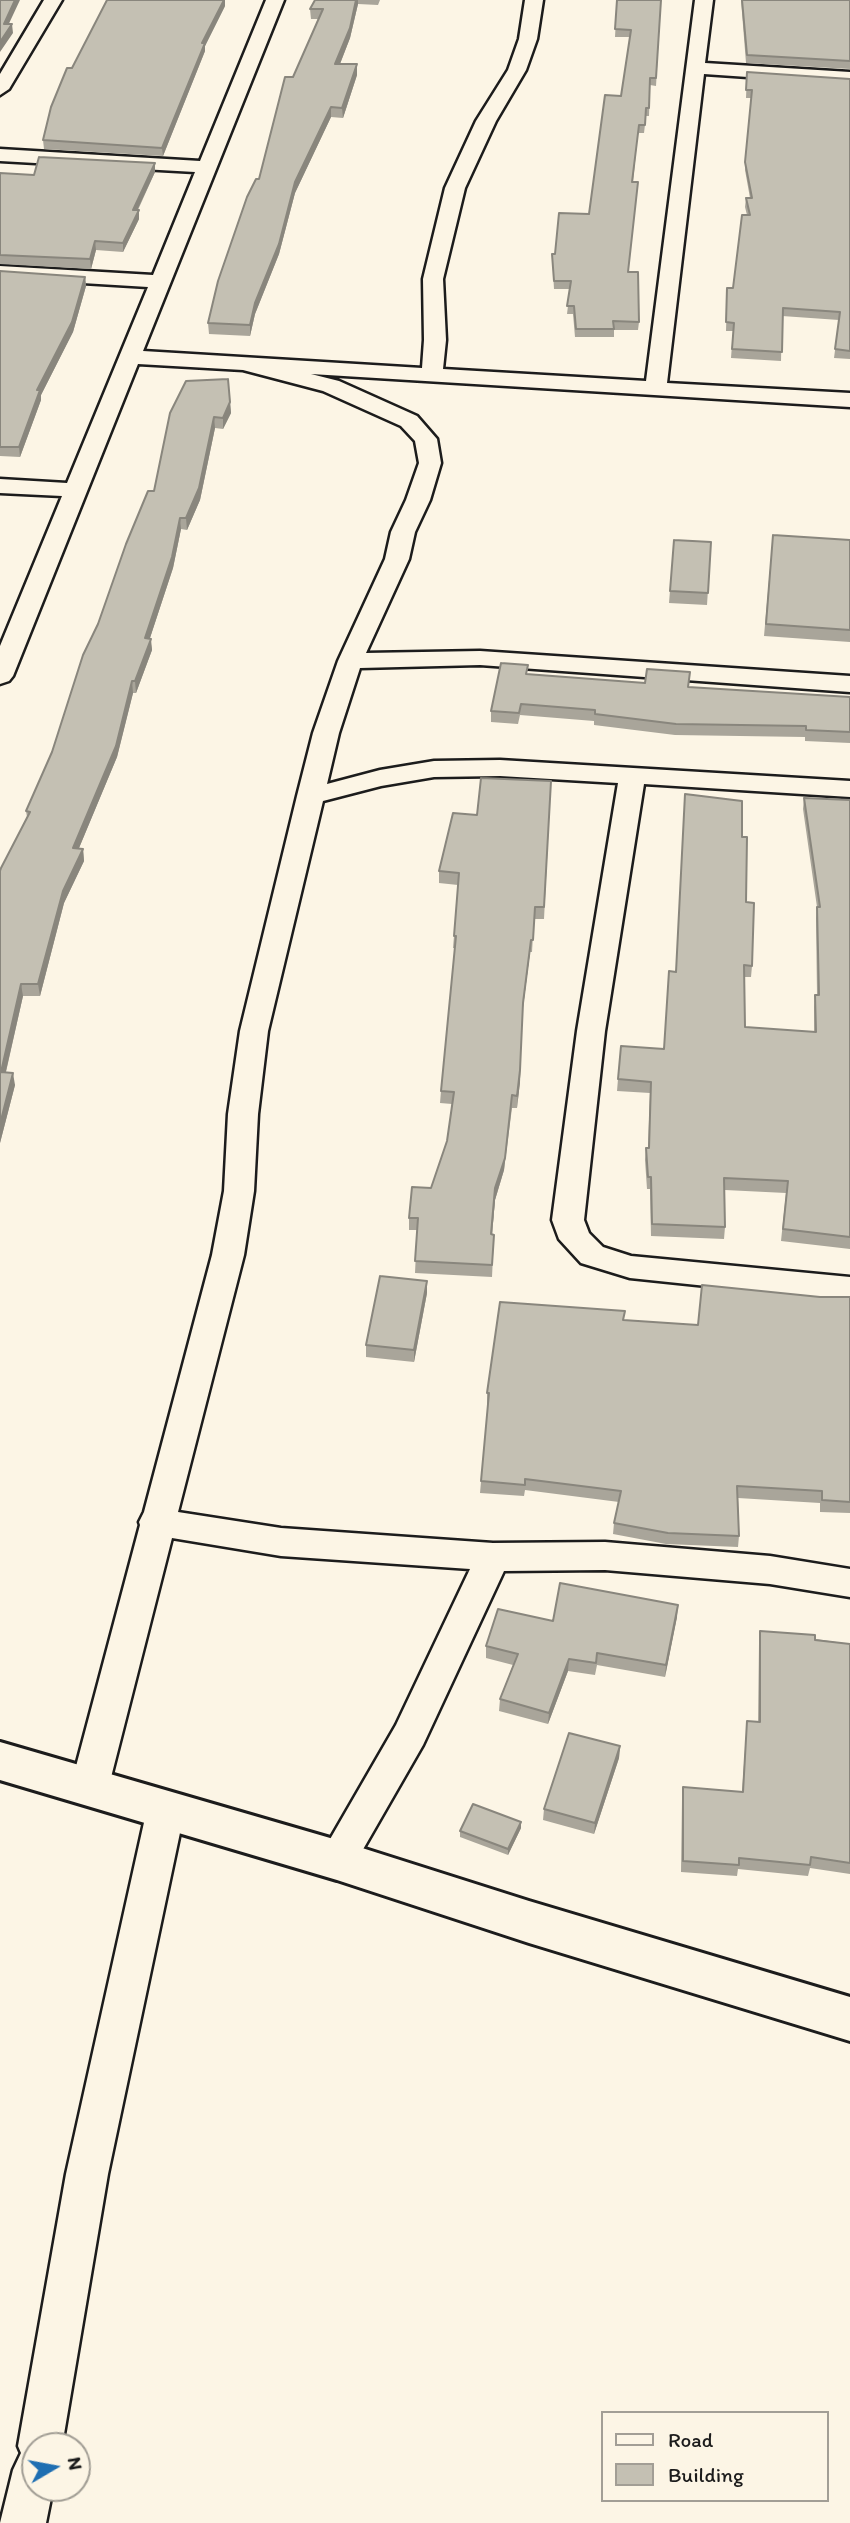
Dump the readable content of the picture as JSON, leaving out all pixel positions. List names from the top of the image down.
{
  "legend": ["Road", "Building"],
  "north": "right"
}
